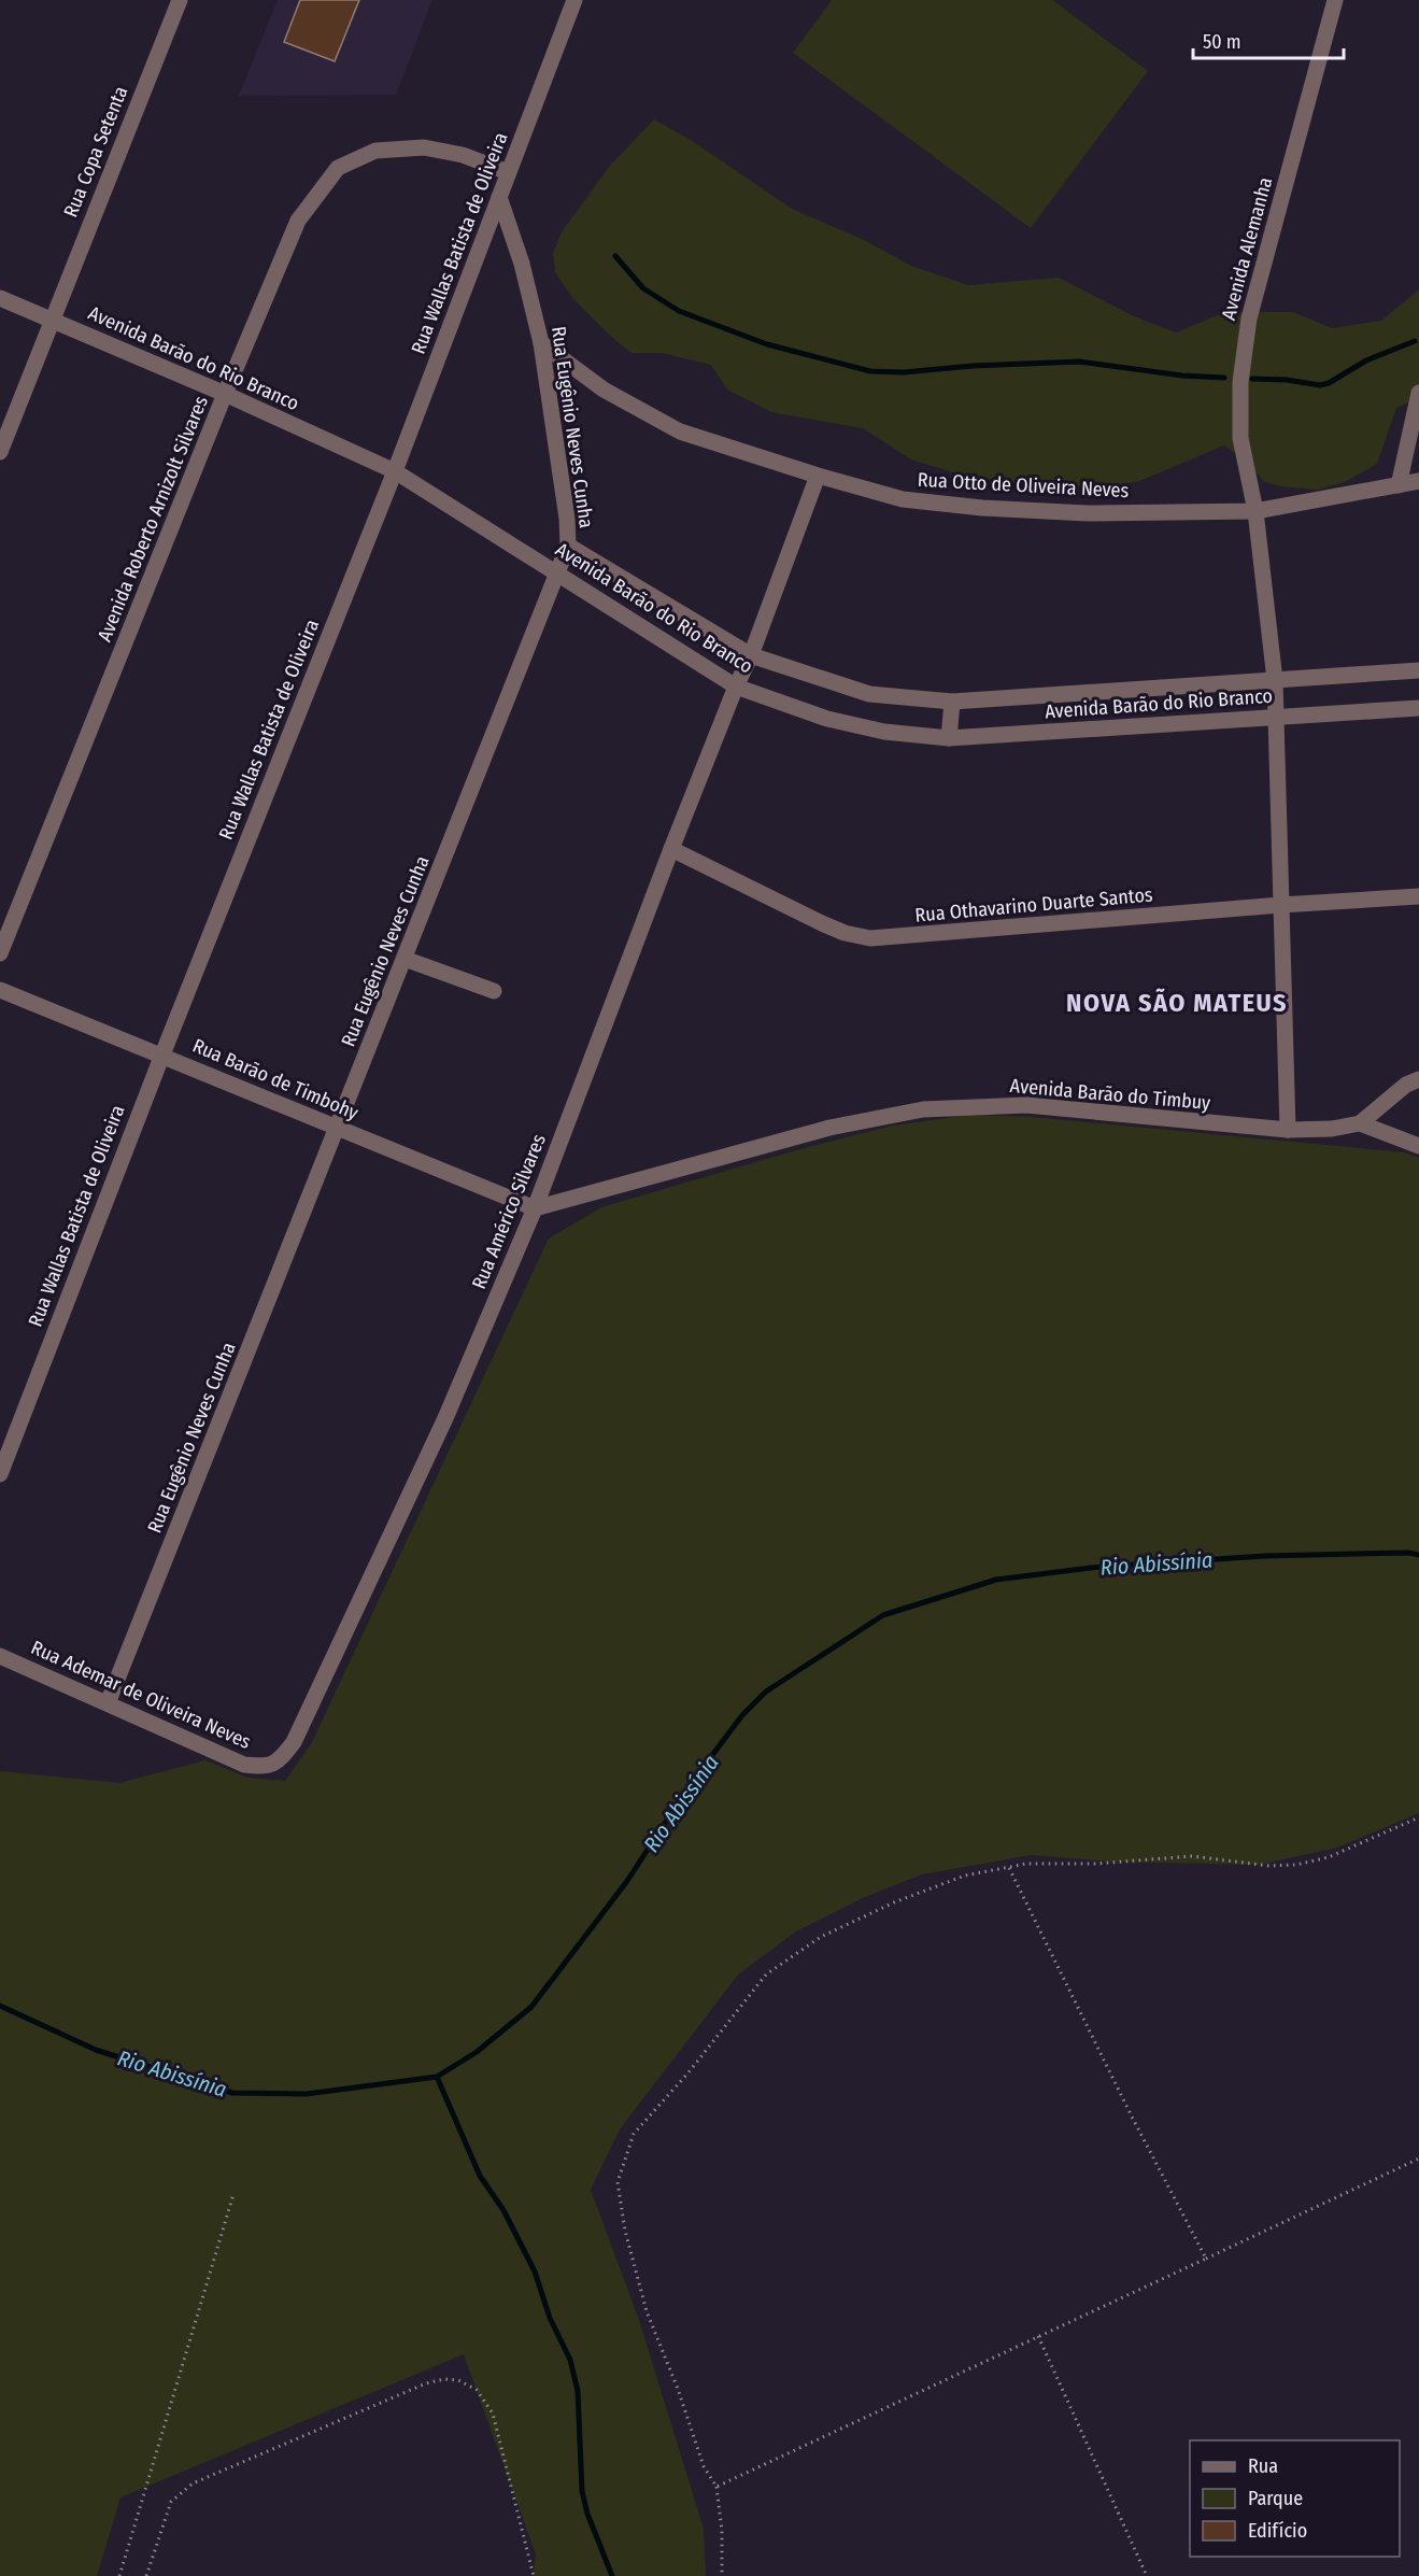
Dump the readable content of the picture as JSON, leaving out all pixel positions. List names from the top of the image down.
{
  "streets": {
    "street": [
      "Rua Copa Setenta",
      "Rua Wallas Batista de Oliveira",
      "Avenida Alemanha",
      "Avenida Barão do Rio Branco",
      "Rua Eugênio Neves Cunha",
      "Rua Otto de Oliveira Neves",
      "Avenida Roberto Arnizolt Silvares",
      "Rua Othavarino Duarte Santos",
      "Rua Barão de Timbohy",
      "Avenida Barão do Timbuy",
      "Rua Américo Silvares",
      "Rua Ademar de Oliveira Neves"
    ]
  },
  "crossings": [
    ["Rua Copa Setenta", "Avenida Barão do Rio Branco"],
    ["Rua Wallas Batista de Oliveira", "Avenida Barão do Rio Branco"],
    ["Rua Wallas Batista de Oliveira", "Rua Eugênio Neves Cunha"],
    ["Rua Wallas Batista de Oliveira", "Avenida Roberto Arnizolt Silvares"],
    ["Rua Wallas Batista de Oliveira", "Rua Barão de Timbohy"],
    ["Avenida Alemanha", "Avenida Barão do Rio Branco"],
    ["Avenida Alemanha", "Rua Otto de Oliveira Neves"],
    ["Avenida Alemanha", "Rua Othavarino Duarte Santos"],
    ["Avenida Alemanha", "Avenida Barão do Timbuy"],
    ["Avenida Barão do Rio Branco", "Rua Eugênio Neves Cunha"],
    ["Avenida Barão do Rio Branco", "Avenida Roberto Arnizolt Silvares"],
    ["Avenida Barão do Rio Branco", "Rua Américo Silvares"],
    ["Rua Eugênio Neves Cunha", "Rua Otto de Oliveira Neves"],
    ["Rua Eugênio Neves Cunha", "Rua Barão de Timbohy"],
    ["Rua Eugênio Neves Cunha", "Rua Ademar de Oliveira Neves"],
    ["Rua Otto de Oliveira Neves", "Rua Américo Silvares"],
    ["Rua Othavarino Duarte Santos", "Rua Américo Silvares"],
    ["Rua Barão de Timbohy", "Avenida Barão do Timbuy"],
    ["Rua Barão de Timbohy", "Rua Américo Silvares"],
    ["Avenida Barão do Timbuy", "Rua Américo Silvares"],
    ["Rua Américo Silvares", "Rua Ademar de Oliveira Neves"]
  ],
  "districts": ["NOVA SÃO MATEUS"],
  "water": ["Rio Abissínia"],
  "legend": ["Rua", "Parque", "Edifício"],
  "scale_bar": "50 m"
}
